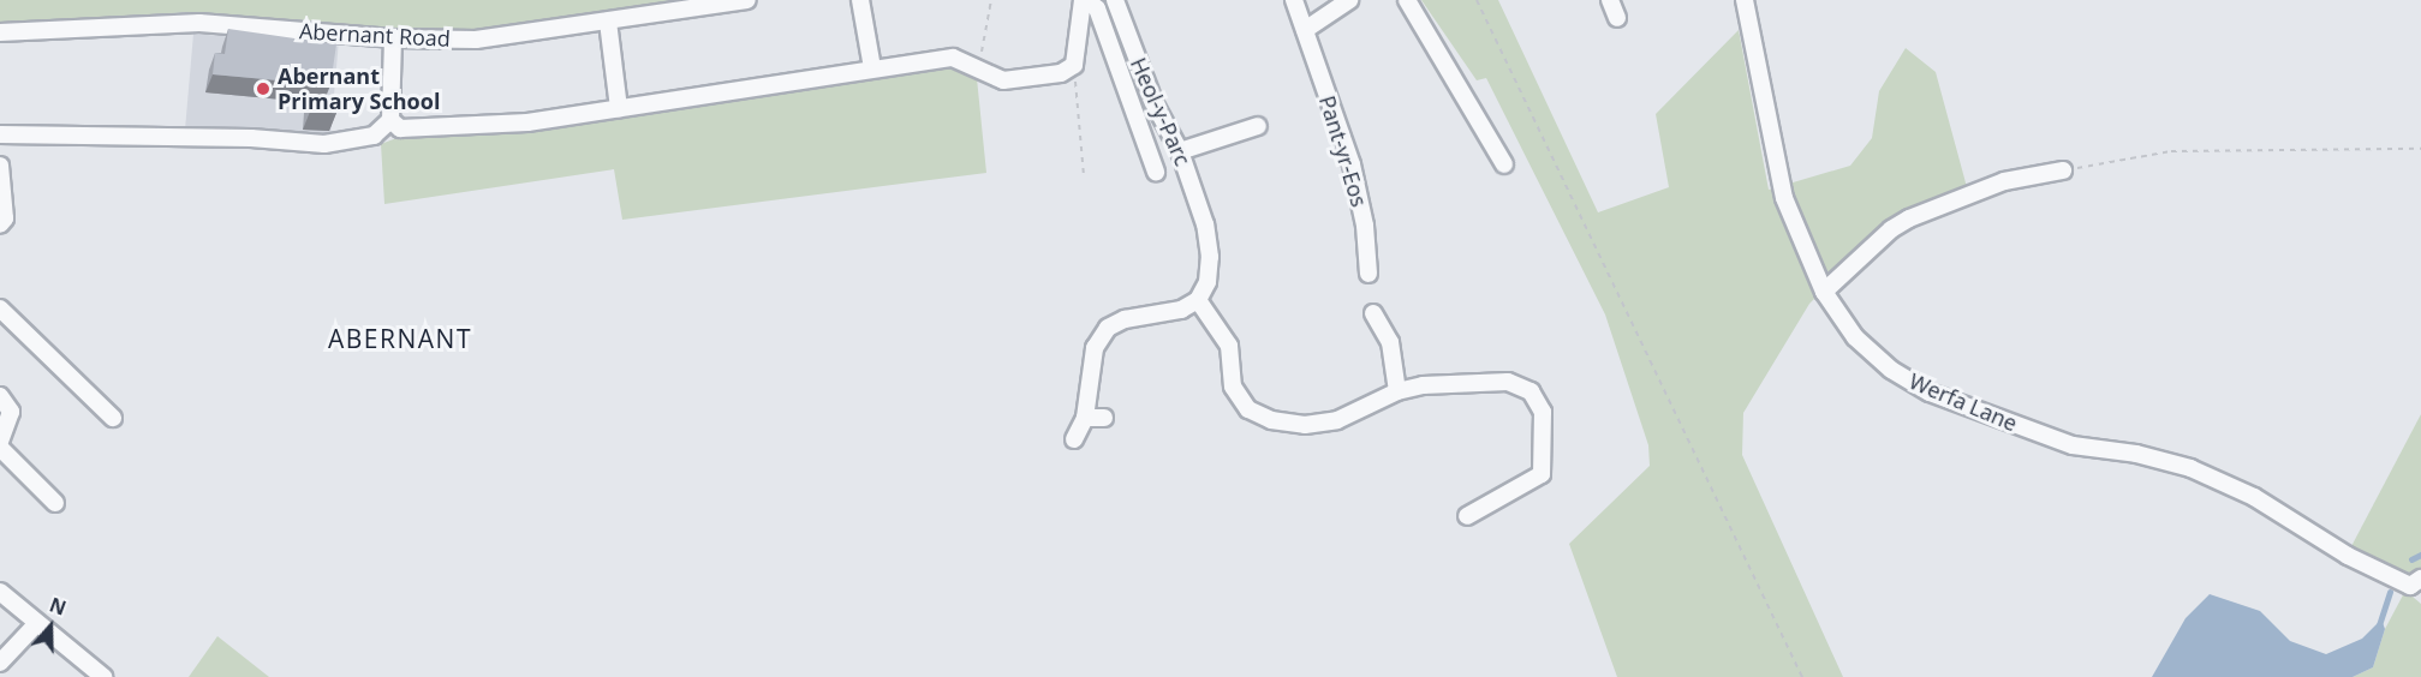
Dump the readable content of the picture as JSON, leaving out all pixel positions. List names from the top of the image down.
{
  "streets": {
    "street": [
      "Abernant Road",
      "Heol-y-Parc",
      "Pant-yr-Eos",
      "Werfa Lane"
    ]
  },
  "districts": ["ABERNANT"],
  "places": ["Abernant Primary School"],
  "north": "top"
}
